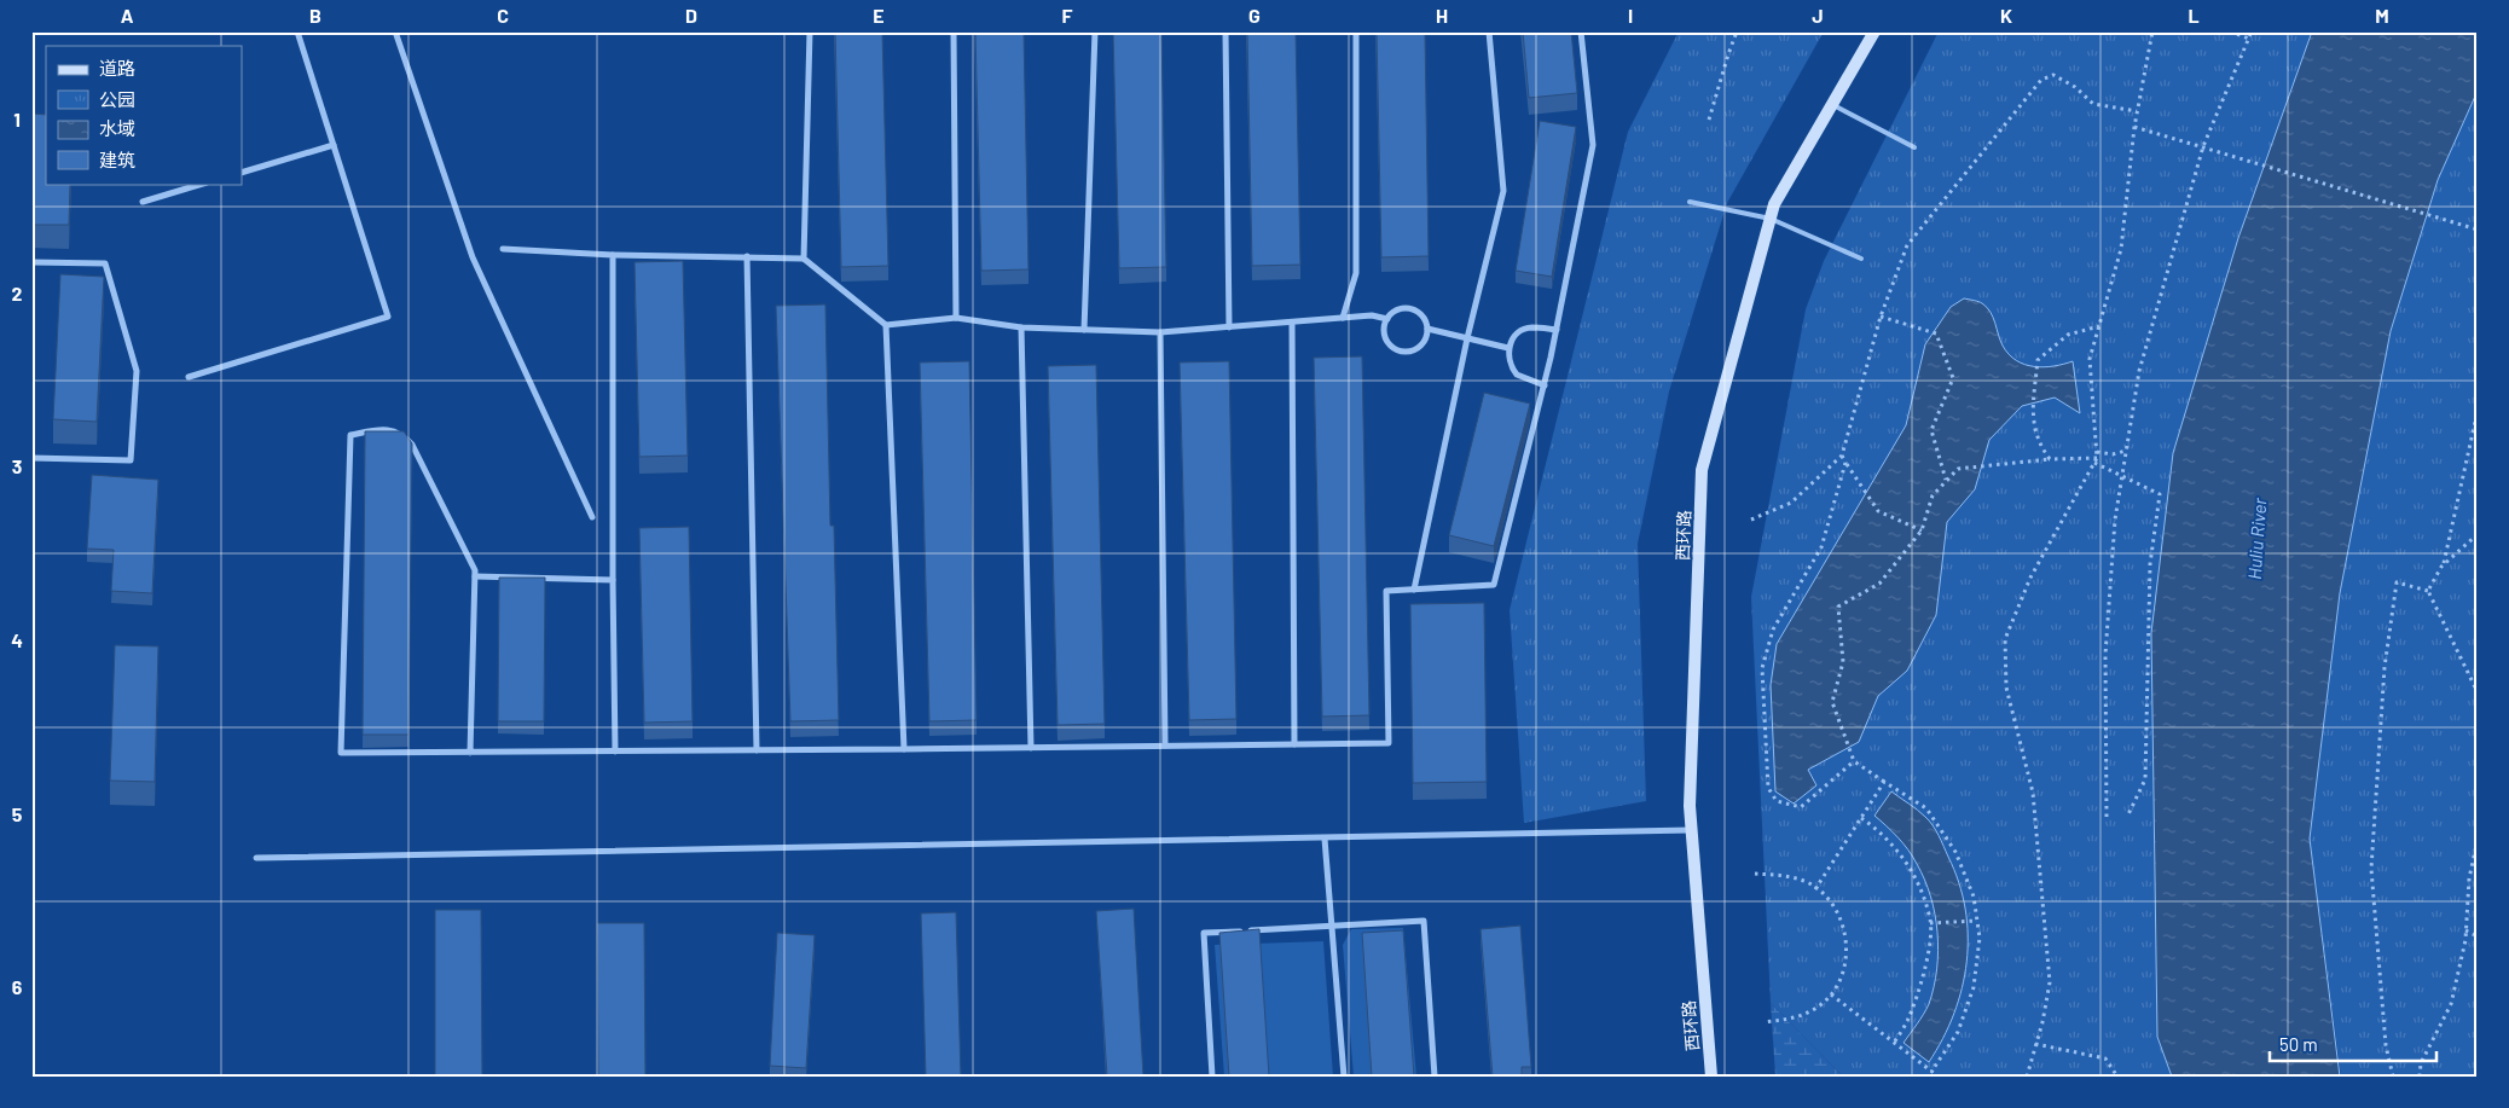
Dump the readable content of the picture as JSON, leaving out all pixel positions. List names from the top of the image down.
{
  "streets": {
    "main road": ["西环路"]
  },
  "water": ["Huliu River"],
  "legend": [
    "道路",
    "公园",
    "水域",
    "建筑"
  ],
  "scale_bar": "50 m",
  "grid": {
    "columns": [
      "A",
      "B",
      "C",
      "D",
      "E",
      "F",
      "G",
      "H",
      "I",
      "J",
      "K",
      "L",
      "M"
    ],
    "rows": [
      "1",
      "2",
      "3",
      "4",
      "5",
      "6"
    ]
  }
}
